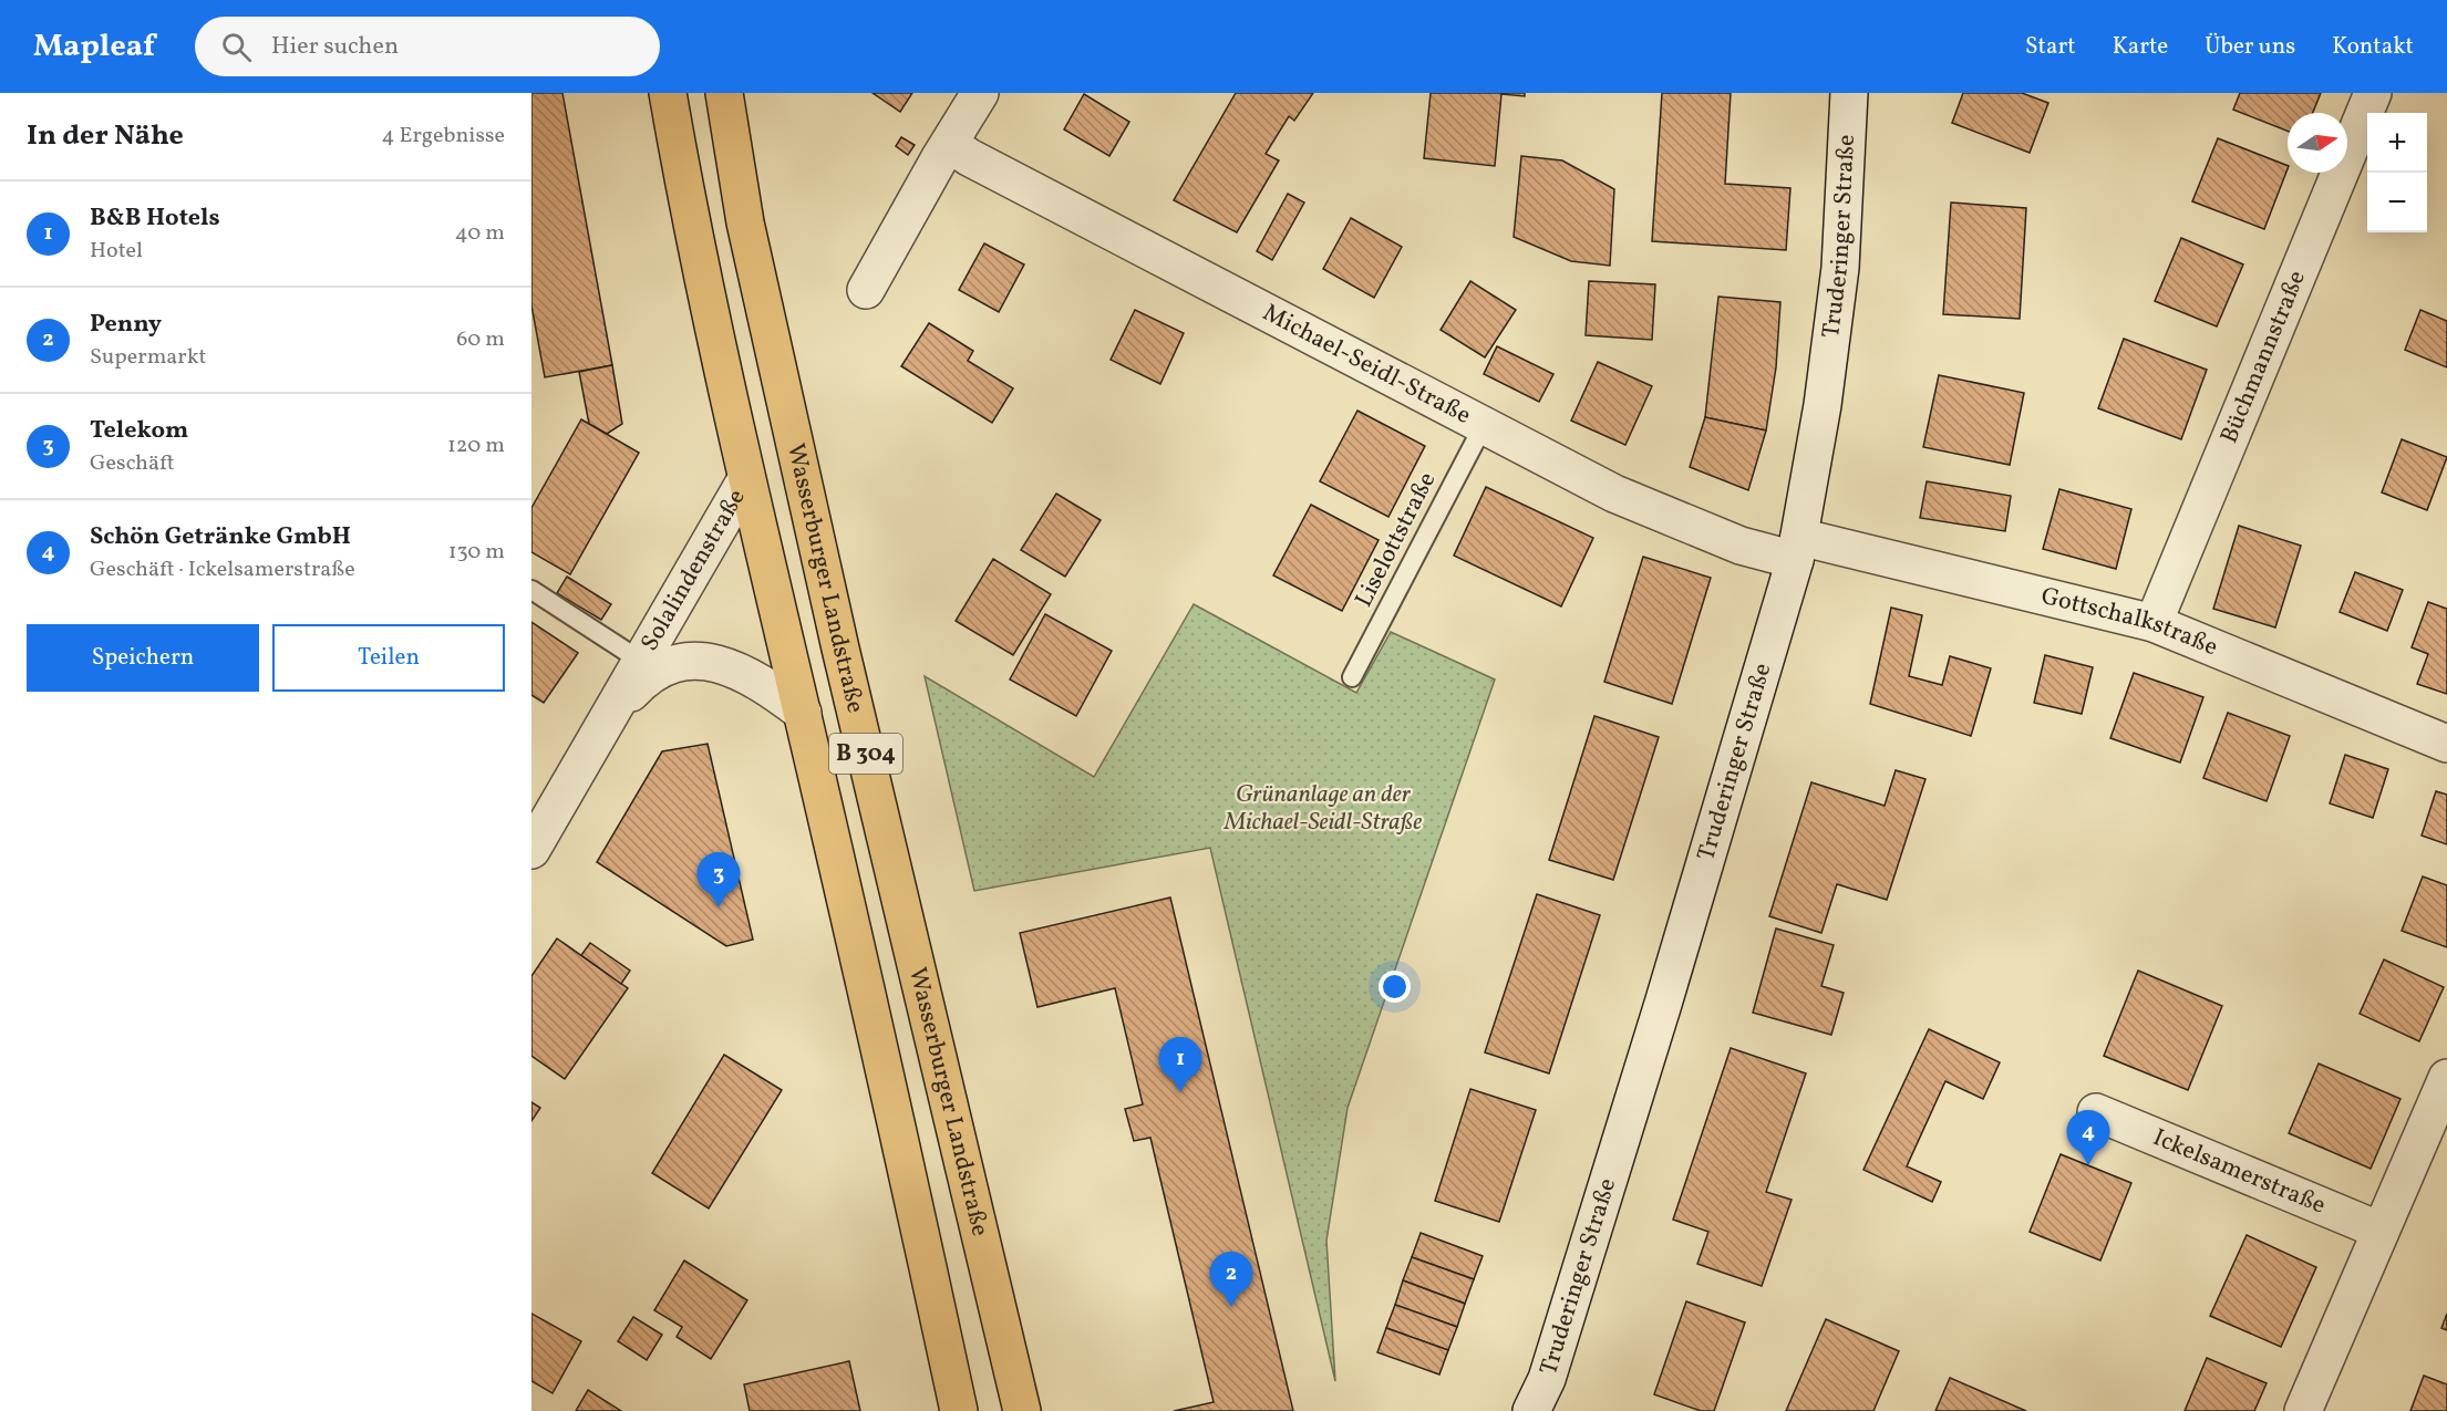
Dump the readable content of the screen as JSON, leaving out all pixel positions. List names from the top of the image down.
{
  "streets": {
    "main road": ["Wasserburger Landstraße", "B 304"],
    "street": [
      "Truderinger Straße",
      "Büchmannstraße",
      "Michael-Seidl-Straße",
      "Solalindenstraße",
      "Gottschalkstraße",
      "Ickelsamerstraße"
    ],
    "lane": ["Liselottstraße"]
  },
  "crossings": [
    ["Truderinger Straße", "Michael-Seidl-Straße"],
    ["Truderinger Straße", "Gottschalkstraße"],
    ["Büchmannstraße", "Gottschalkstraße"],
    ["Michael-Seidl-Straße", "Liselottstraße"],
    ["Michael-Seidl-Straße", "Gottschalkstraße"],
    ["Solalindenstraße", "B 304"]
  ],
  "parks": ["Grünanlage an der Michael-Seidl-Straße"],
  "north": "right",
  "page": {
    "header": "Mapleaf",
    "search": "Hier suchen",
    "nav": [
      "Start",
      "Karte",
      "Über uns",
      "Kontakt"
    ],
    "heading": ["In der Nähe", "4 Ergebnisse"],
    "map_buttons": ["+", "−"],
    "list": [
      {
        "mark": "1",
        "name": "B&B Hotels",
        "note": "Hotel",
        "value": "40 m"
      },
      {
        "mark": "2",
        "name": "Penny",
        "note": "Supermarkt",
        "value": "60 m"
      },
      {
        "mark": "3",
        "name": "Telekom",
        "note": "Geschäft",
        "value": "120 m"
      },
      {
        "mark": "4",
        "name": "Schön Getränke GmbH",
        "note": "Geschäft · Ickelsamerstraße",
        "value": "130 m"
      }
    ],
    "buttons": ["Speichern", "Teilen"],
    "pins": [
      "3",
      "1",
      "4",
      "2"
    ]
  }
}
